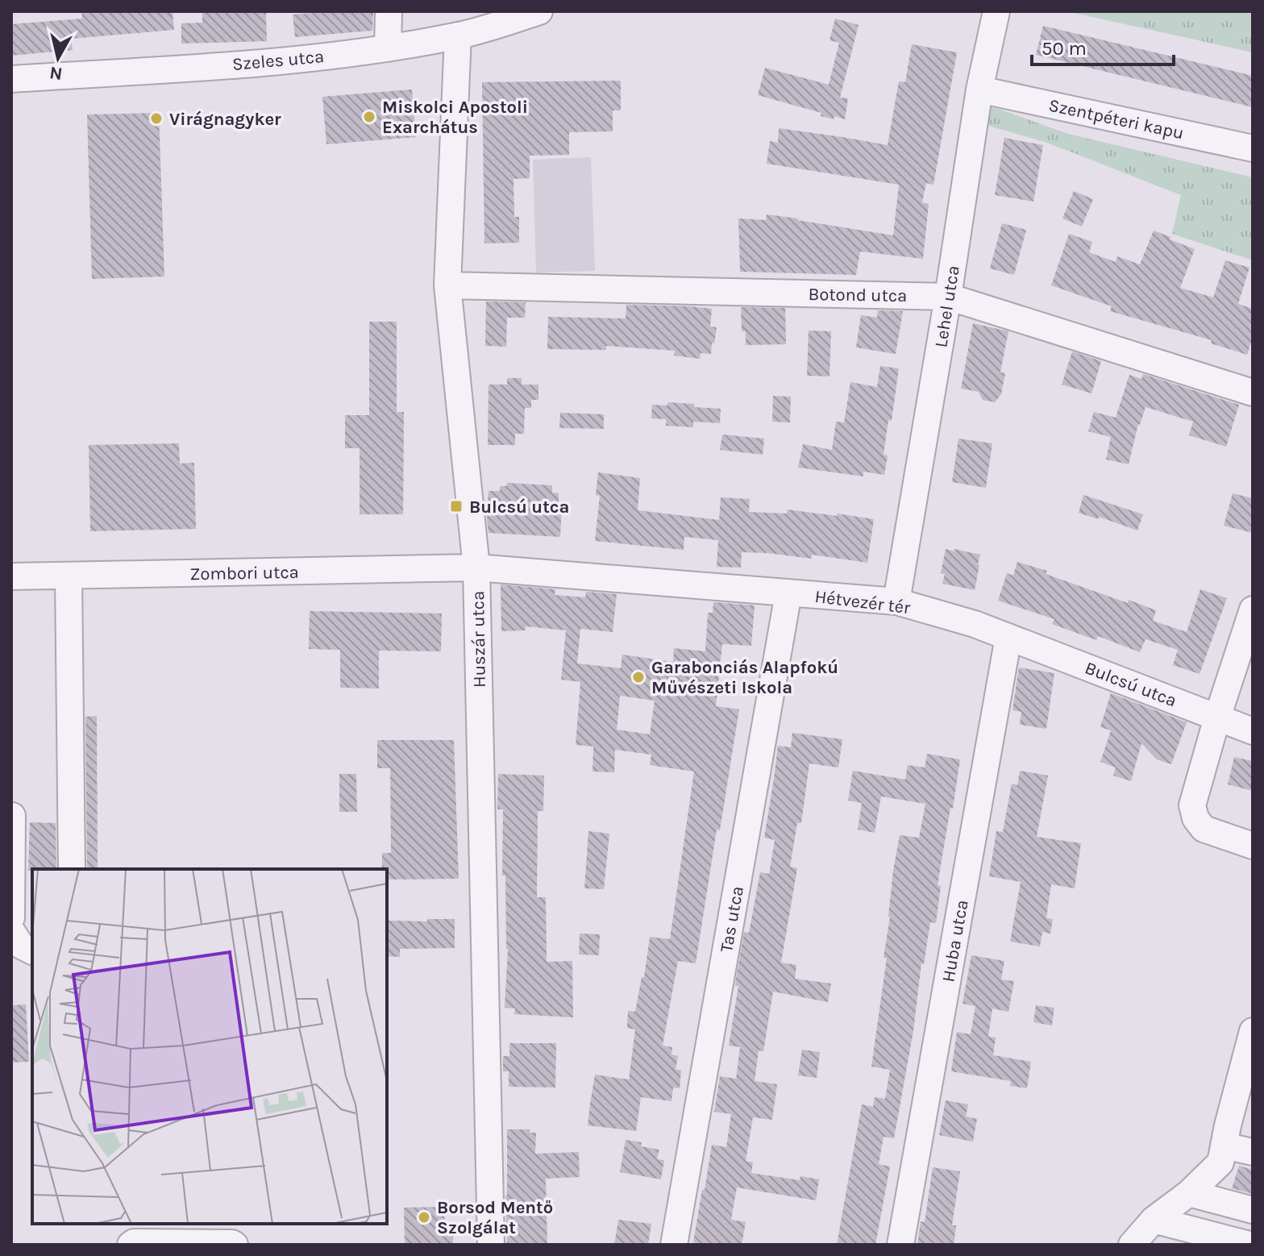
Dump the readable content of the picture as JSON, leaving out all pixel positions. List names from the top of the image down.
{
  "streets": {
    "street": [
      "Szeles utca",
      "Szentpéteri kapu",
      "Botond utca",
      "Lehel utca",
      "Zombori utca",
      "Hétvezér tér",
      "Huszár utca",
      "Bulcsú utca",
      "Tas utca",
      "Huba utca"
    ]
  },
  "crossings": [
    ["Szeles utca", "Huszár utca"],
    ["Szentpéteri kapu", "Lehel utca"],
    ["Botond utca", "Lehel utca"],
    ["Botond utca", "Huszár utca"],
    ["Lehel utca", "Hétvezér tér"],
    ["Zombori utca", "Huszár utca"],
    ["Hétvezér tér", "Bulcsú utca"],
    ["Hétvezér tér", "Tas utca"],
    ["Hétvezér tér", "Huba utca"],
    ["Bulcsú utca", "Huba utca"]
  ],
  "places": {
    "other": [
      "Miskolci Apostoli Exarchátus",
      "Virágnagyker",
      "Garabonciás Alapfokú Művészeti Iskola",
      "Borsod Mentő Szolgálat"
    ],
    "transit": ["Bulcsú utca"]
  },
  "scale_bar": "50 m",
  "north": "bottom"
}
